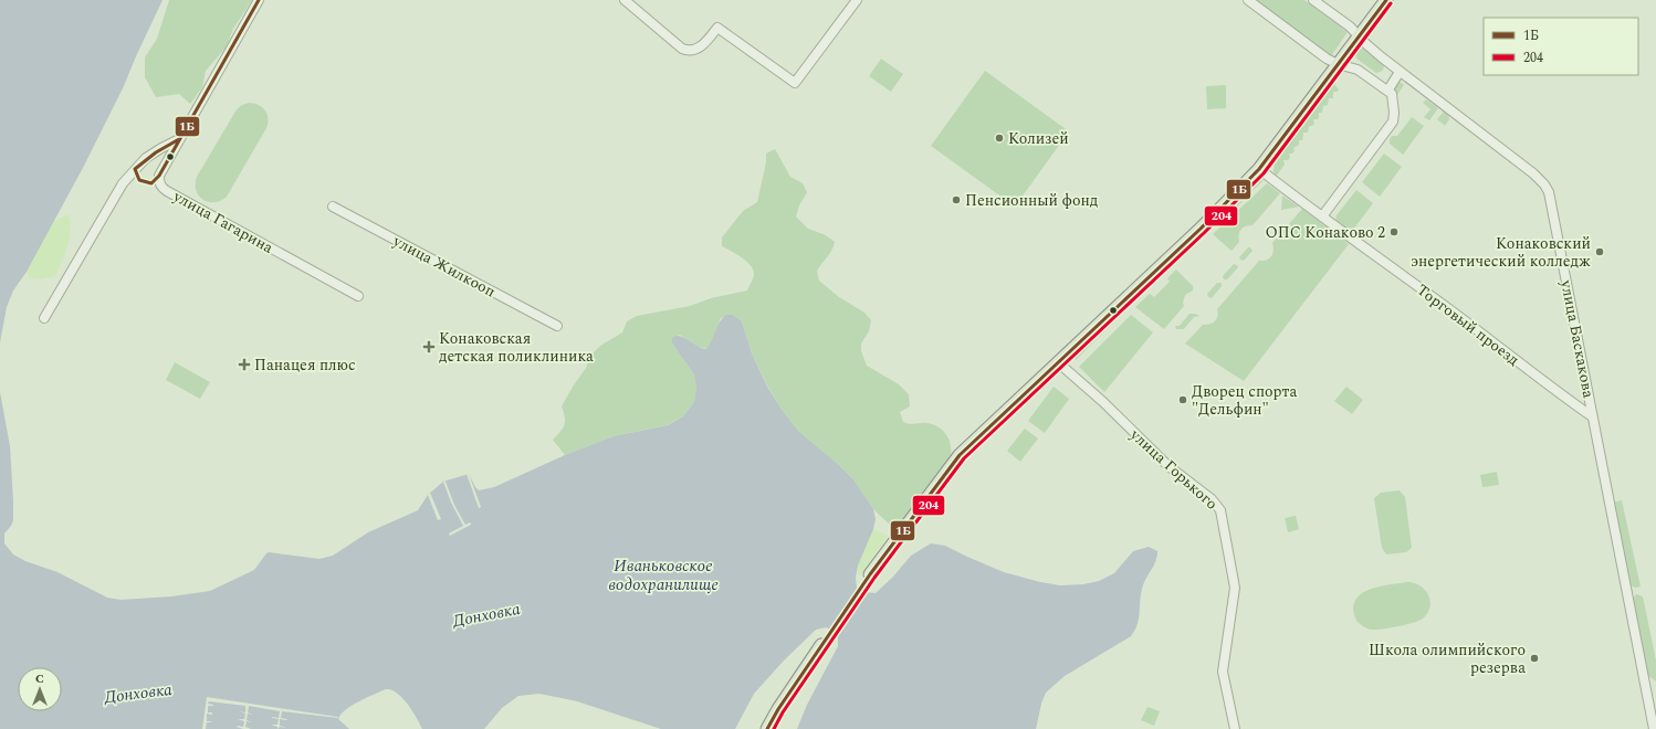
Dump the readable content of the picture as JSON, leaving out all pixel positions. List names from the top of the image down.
{
  "streets": {
    "street": [
      "улица Гагарина",
      "улица Жилкооп",
      "Торговый проезд",
      "улица Баскакова",
      "улица Горького"
    ]
  },
  "crossings": [
    ["Торговый проезд", "улица Баскакова"]
  ],
  "water": ["Иваньковское водохранилище", "Донховка"],
  "places": {
    "other": [
      "Колизей",
      "Пенсионный фонд",
      "ОПС Конаково 2",
      "Конаковский энергетический колледж",
      "Дворец спорта \"Дельфин\"",
      "Школа олимпийского резерва"
    ],
    "health": ["Конаковская детская поликлиника", "Панацея плюс"]
  },
  "lines": ["transit line 1Б", "transit line 204"],
  "legend": ["1Б", "204"],
  "north": "top"
}
